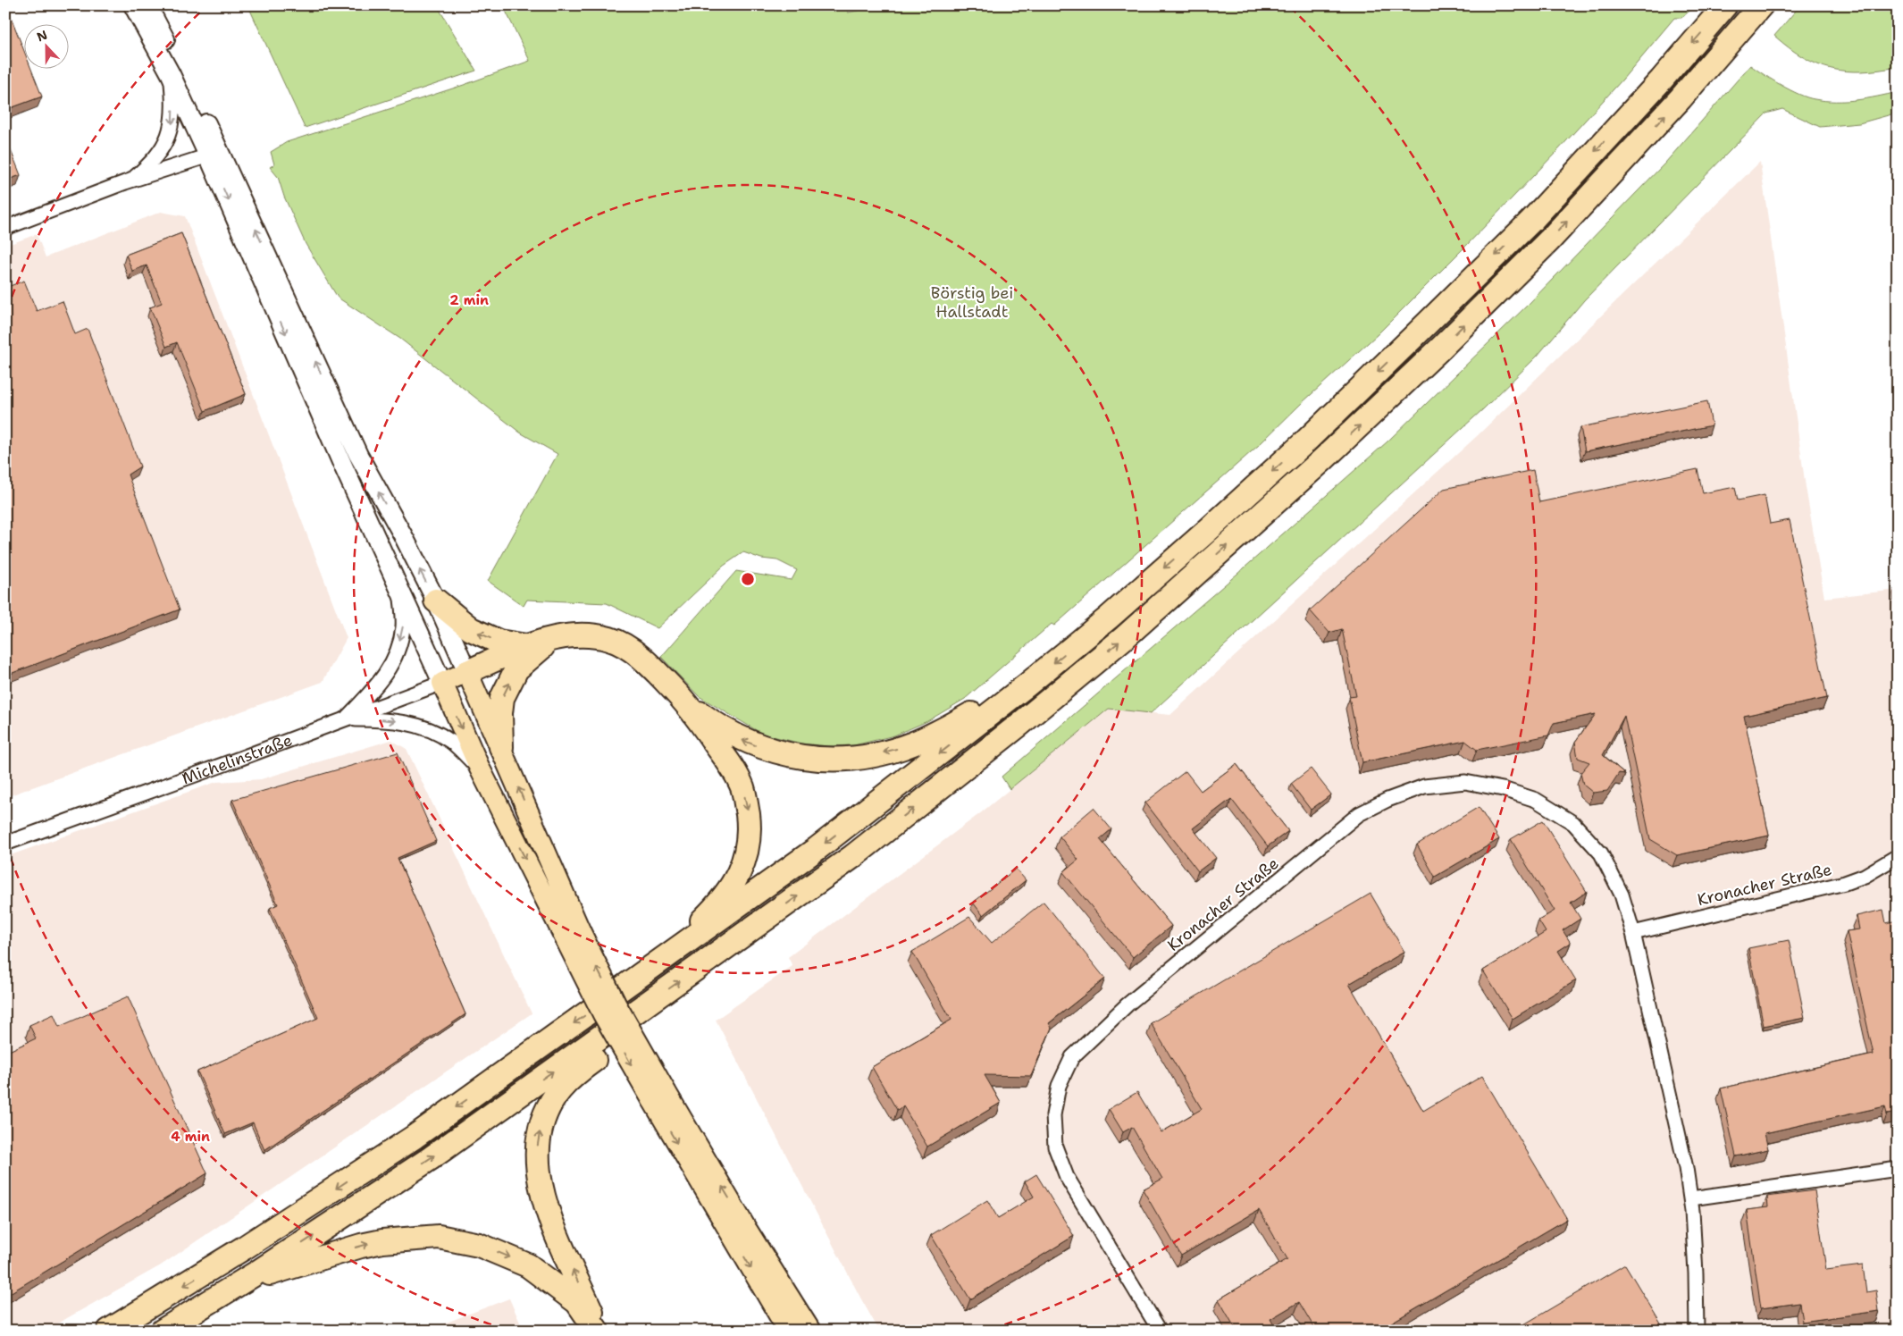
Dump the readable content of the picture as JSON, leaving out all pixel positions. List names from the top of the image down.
{
  "streets": {
    "main road": ["Michelinstraße"],
    "street": ["Kronacher Straße"]
  },
  "parks": ["Börstig bei Hallstadt"],
  "north": "top",
  "rings": ["2 min", "4 min"]
}
